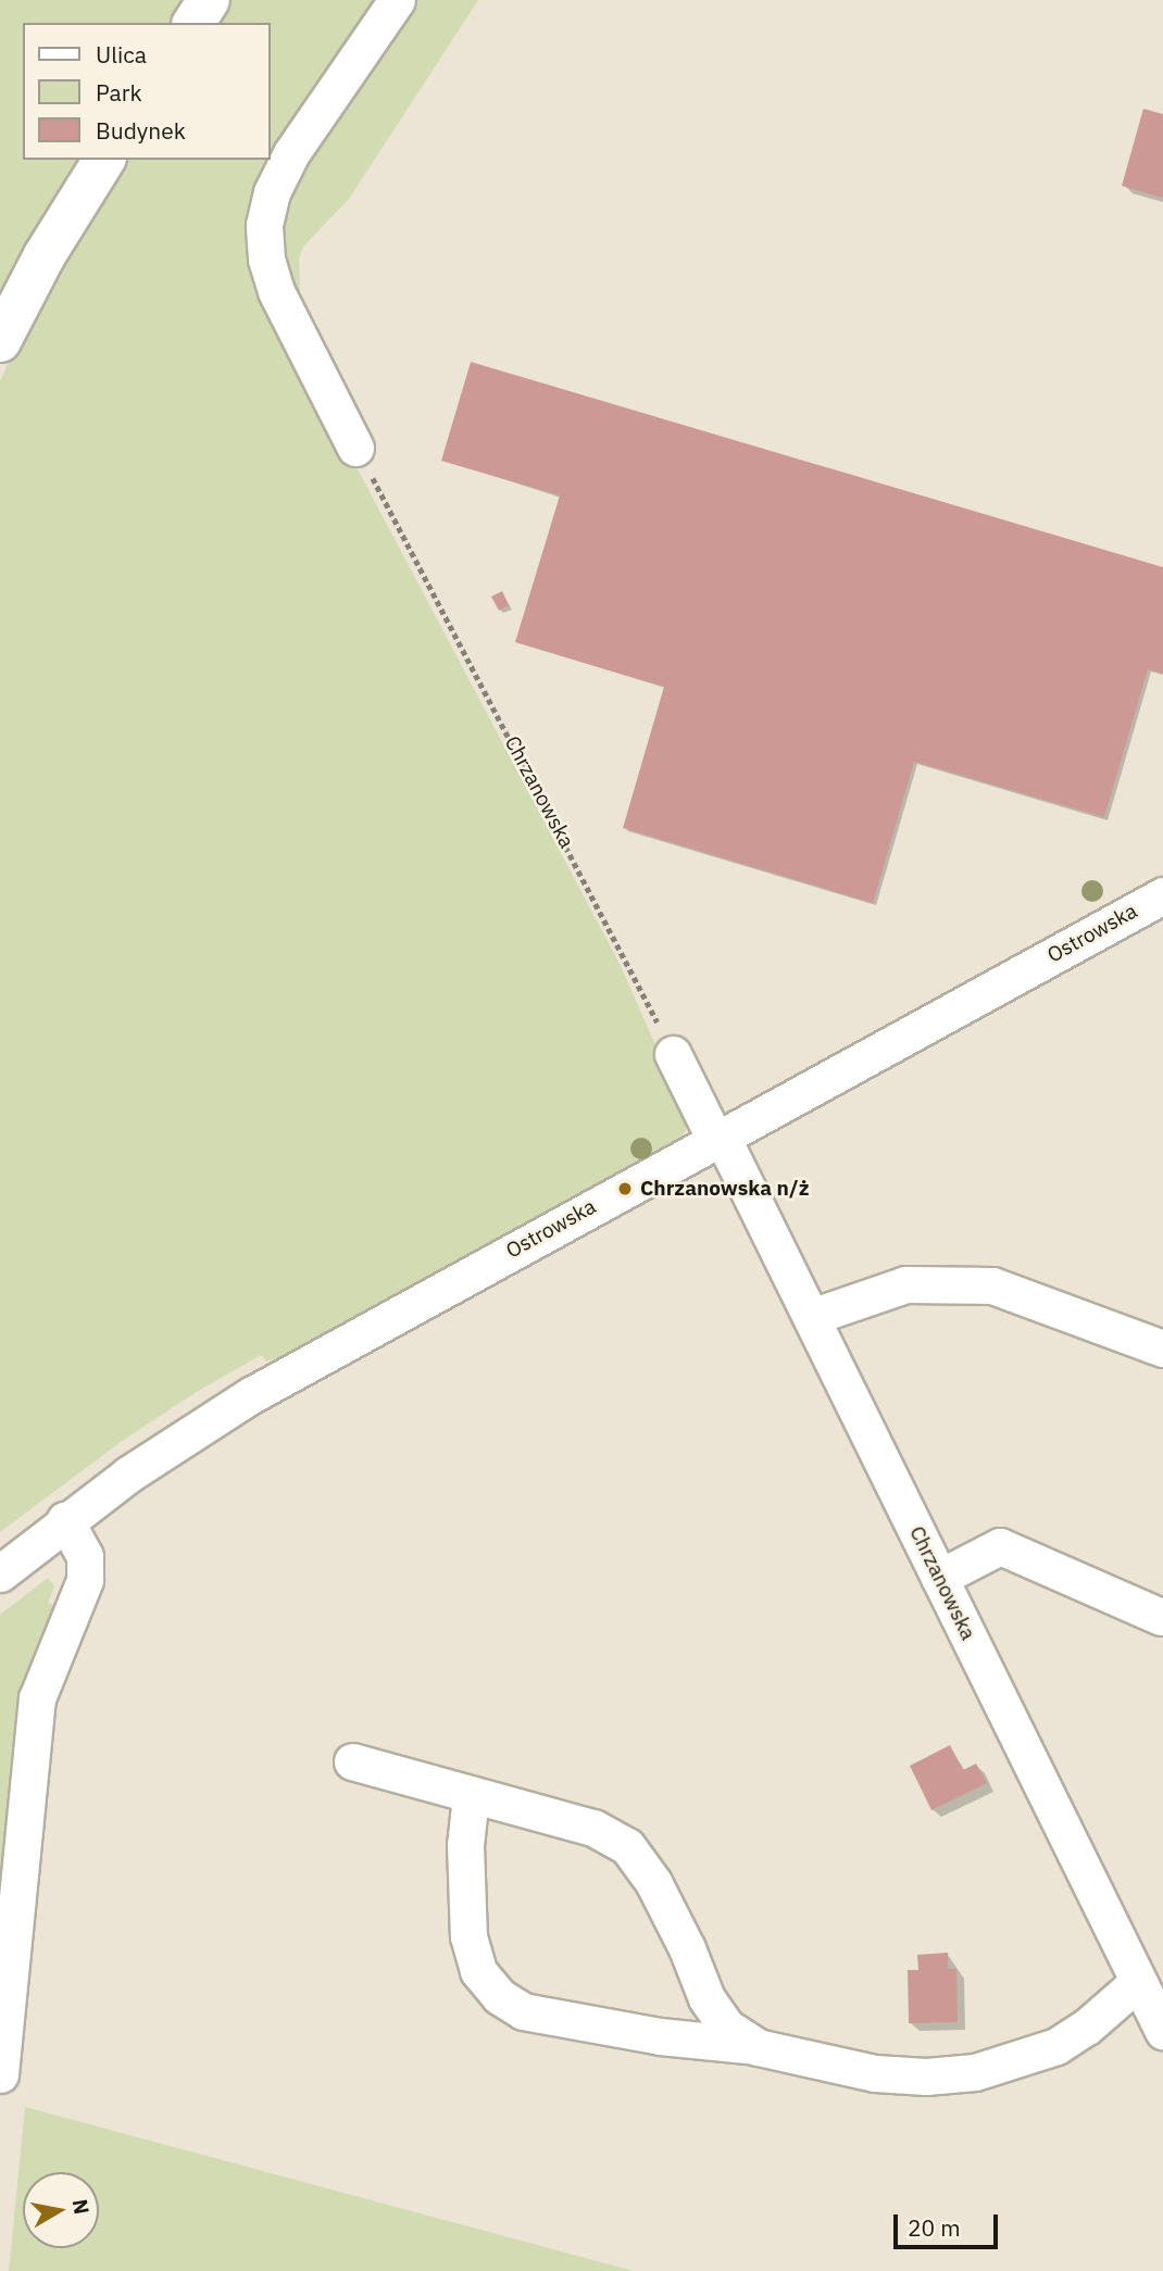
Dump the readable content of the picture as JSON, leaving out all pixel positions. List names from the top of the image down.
{
  "streets": {
    "street": ["Chrzanowska", "Ostrowska"]
  },
  "crossings": [
    ["Chrzanowska", "Ostrowska"]
  ],
  "places": ["Chrzanowska n/ż"],
  "legend": ["Ulica", "Park", "Budynek"],
  "scale_bar": "20 m",
  "north": "right"
}
